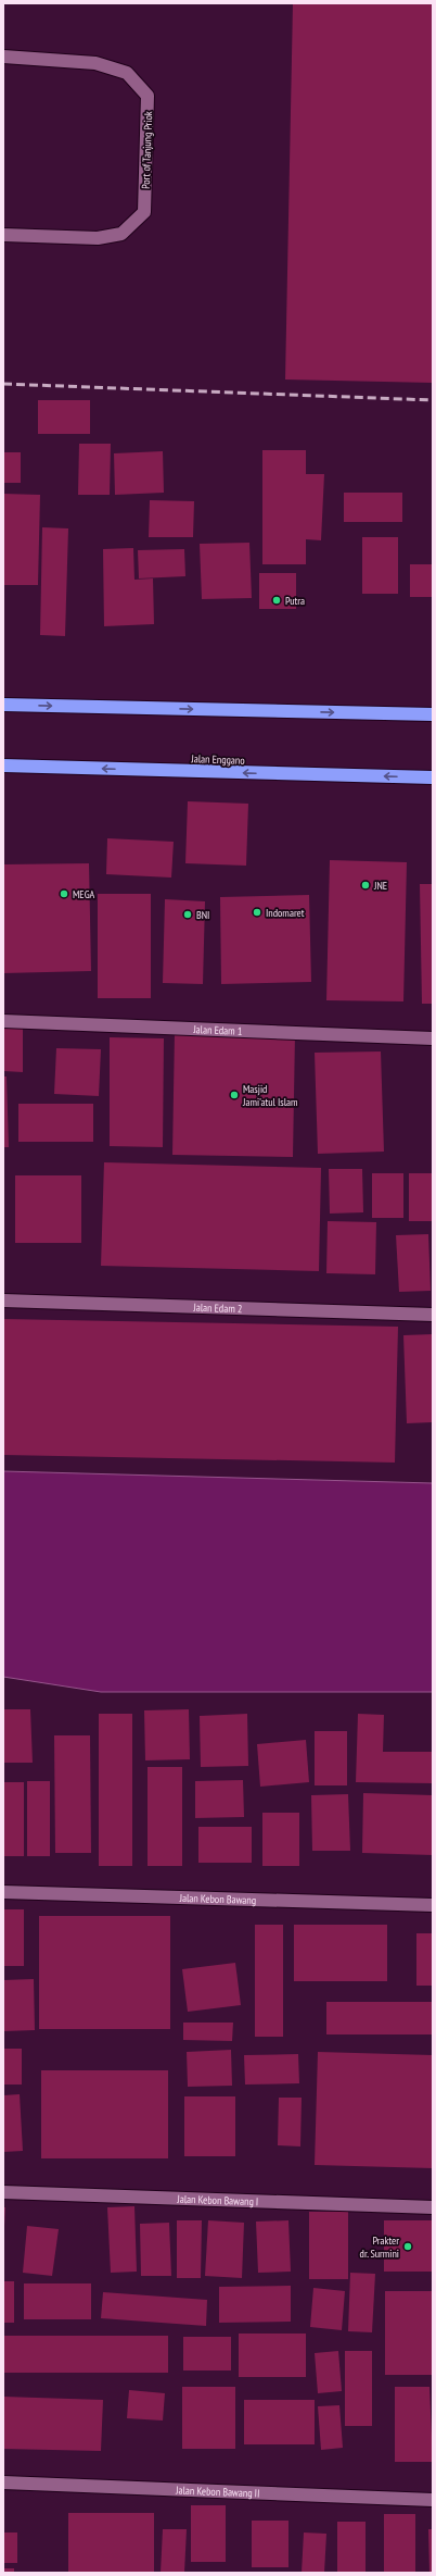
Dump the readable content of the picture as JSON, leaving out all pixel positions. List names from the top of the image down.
{
  "streets": {
    "highway": ["Jalan Enggano"],
    "street": [
      "Port of Tanjung Priok",
      "Jalan Edam 1",
      "Jalan Edam 2",
      "Jalan Kebon Bawang",
      "Jalan Kebon Bawang I",
      "Jalan Kebon Bawang II"
    ]
  },
  "places": [
    "Putra",
    "JNE",
    "MEGA",
    "Indomaret",
    "BNI",
    "Masjid Jami'atul Islam",
    "Prakter dr. Surmini"
  ]
}
